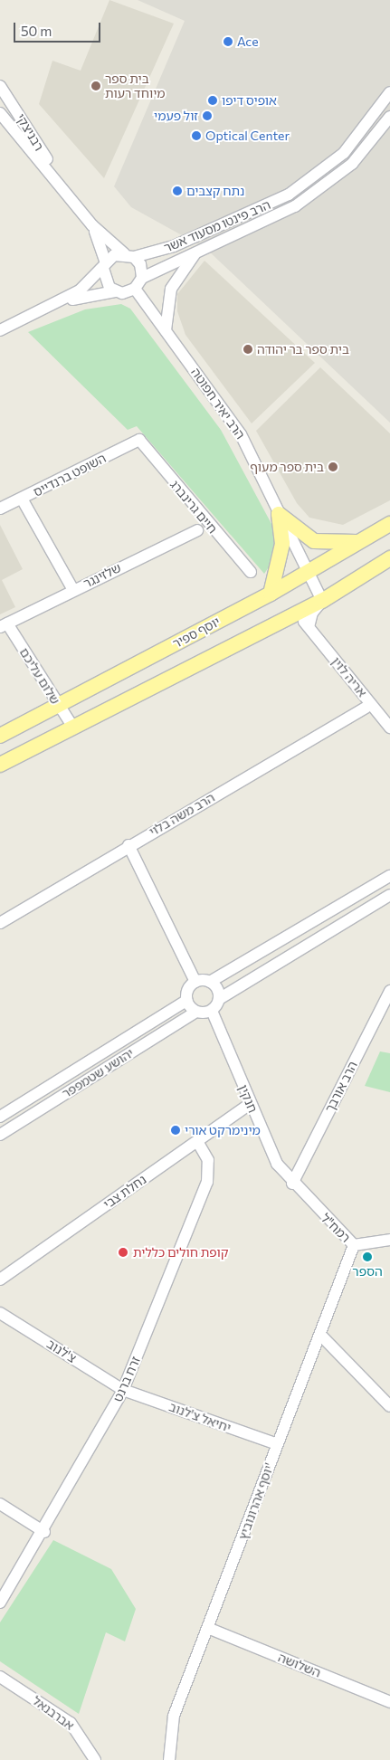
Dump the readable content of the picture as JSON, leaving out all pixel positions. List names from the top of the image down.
{
  "streets": {
    "main road": ["יוסף ספיר"],
    "street": [
      "רבניצקי",
      "הרב פינטו מסעוד אשר",
      "הרב יאיר חפוטה",
      "השופט ברנדייס",
      "חיים גרינברג",
      "שלזינגר",
      "שלום עליכם",
      "אריה לוין",
      "הרב משה בלוי",
      "יהושע שטמפפר",
      "הרב אורבך",
      "חנקין",
      "נחלת צבי",
      "רמח\"ל",
      "צ'לנוב",
      "זרח ברנט",
      "יחיאל צ'לנוב",
      "יוסף אהרונוביץ'",
      "השלושה",
      "אברבנאל"
    ]
  },
  "crossings": [
    ["רבניצקי", "הרב פינטו מסעוד אשר"],
    ["רבניצקי", "הרב יאיר חפוטה"],
    ["הרב פינטו מסעוד אשר", "הרב יאיר חפוטה"],
    ["הרב יאיר חפוטה", "יוסף ספיר"],
    ["השופט ברנדייס", "חיים גרינברג"],
    ["שלזינגר", "שלום עליכם"],
    ["יוסף ספיר", "שלום עליכם"],
    ["יהושע שטמפפר", "חנקין"],
    ["הרב אורבך", "חנקין"],
    ["הרב אורבך", "רמח\"ל"],
    ["חנקין", "נחלת צבי"],
    ["חנקין", "רמח\"ל"],
    ["נחלת צבי", "זרח ברנט"],
    ["רמח\"ל", "יוסף אהרונוביץ'"],
    ["צ'לנוב", "זרח ברנט"],
    ["צ'לנוב", "יחיאל צ'לנוב"],
    ["זרח ברנט", "יחיאל צ'לנוב"],
    ["יחיאל צ'לנוב", "יוסף אהרונוביץ'"],
    ["יוסף אהרונוביץ'", "השלושה"]
  ],
  "places": [
    "Ace",
    "בית ספר מיוחד רעות",
    "אופיס דיפו",
    "זול פעמי",
    "Optical Center",
    "נתח קצבים",
    "בית ספר בר יהודה",
    "בית ספר מעוף",
    "מינימרקט אורי",
    "קופת חולים כללית",
    "הספר"
  ],
  "scale_bar": "50 m"
}
